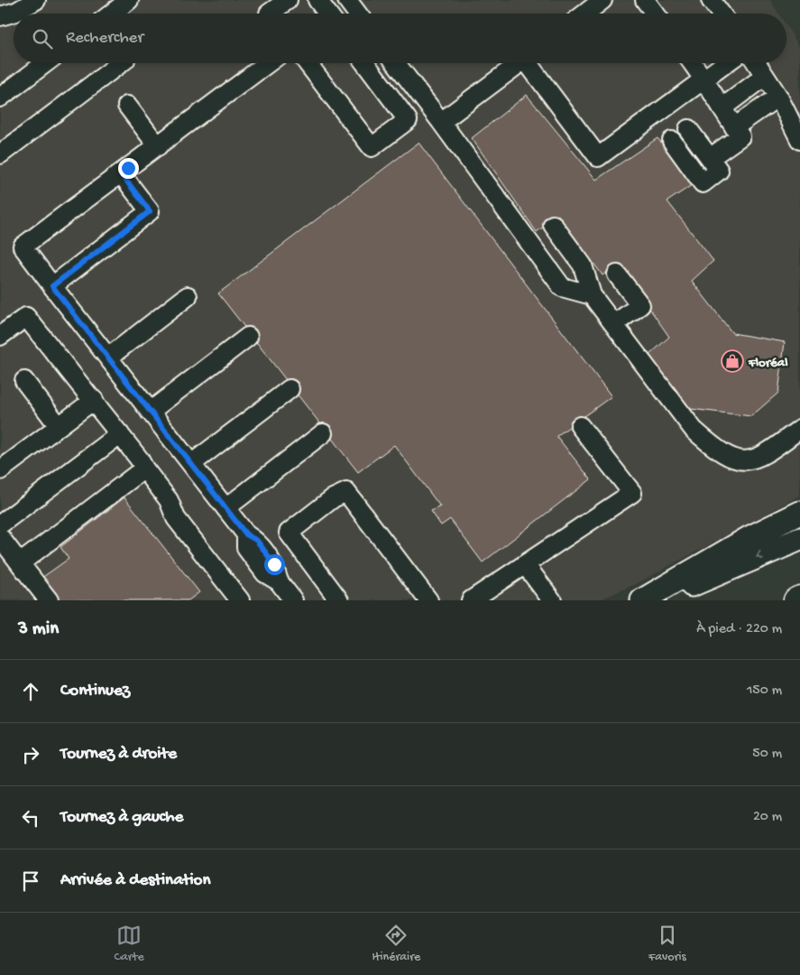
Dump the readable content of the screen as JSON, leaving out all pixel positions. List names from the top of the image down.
{
  "places": {
    "shop": ["Floréal"]
  },
  "page": {
    "search": "Rechercher",
    "heading": ["3 min", "À pied · 220 m"],
    "list": [
      ["Continuez", "150 m"],
      ["Tournez à droite", "50 m"],
      ["Tournez à gauche", "20 m"],
      "Arrivée à destination"
    ],
    "nav": ["Carte", "Itinéraire", "Favoris"]
  }
}
